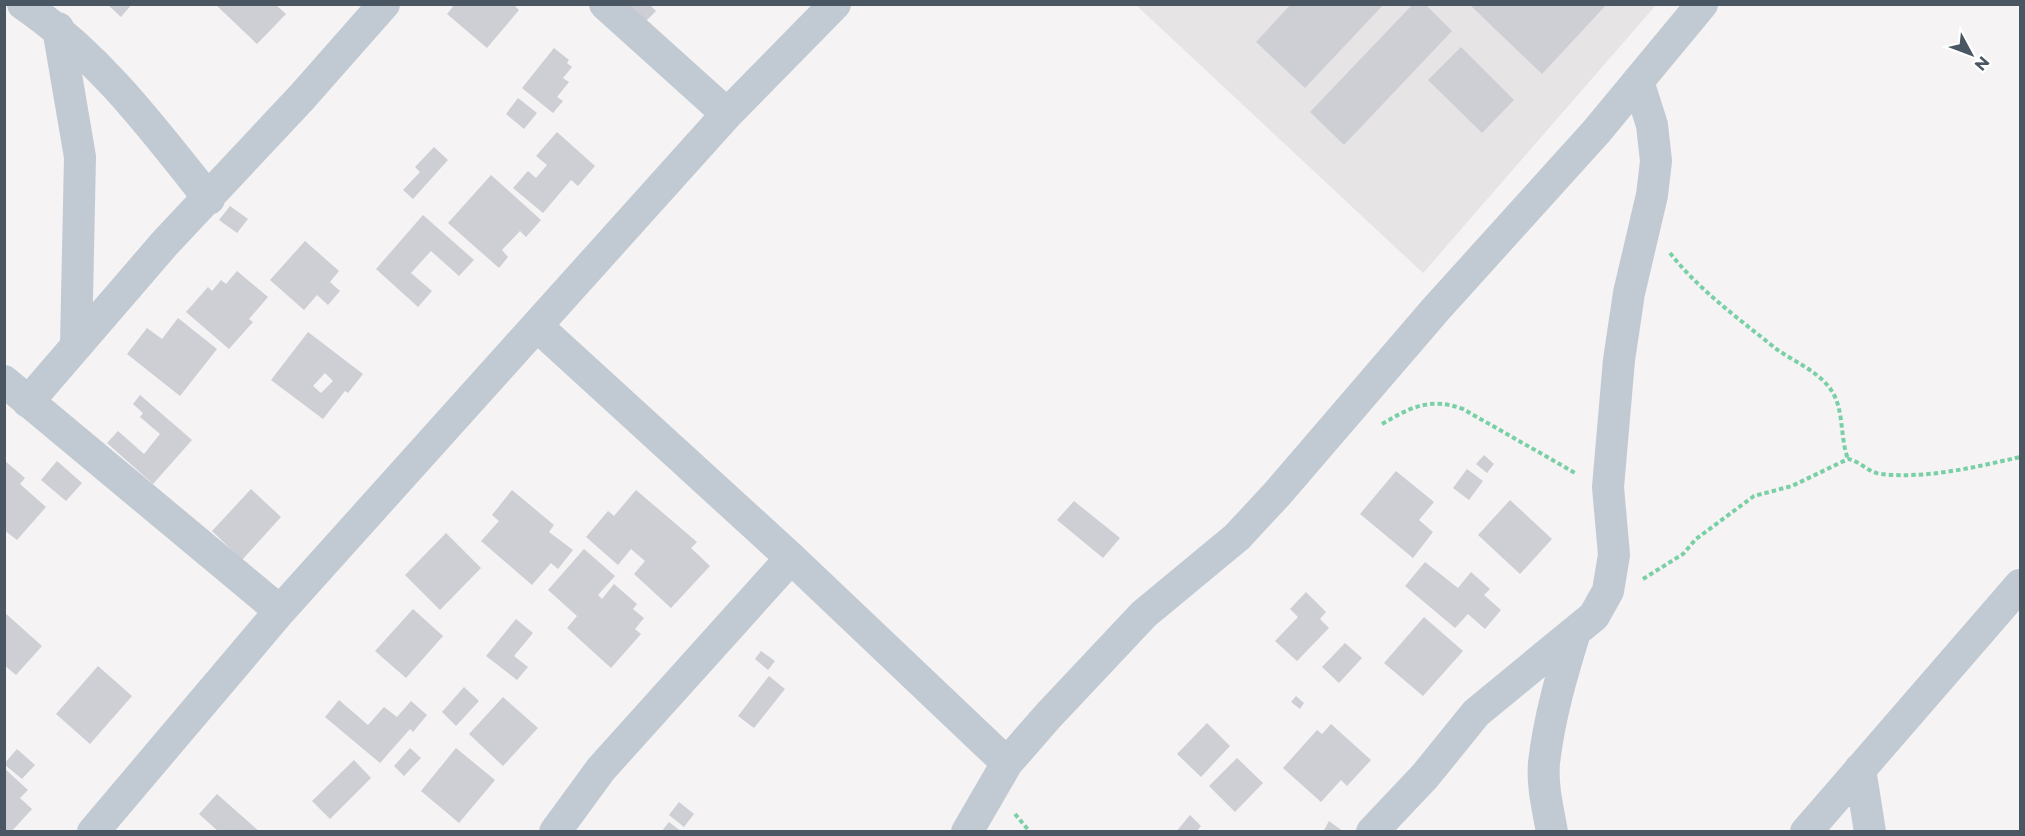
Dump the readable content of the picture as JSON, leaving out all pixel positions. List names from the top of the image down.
{
  "north": "bottom right"
}
